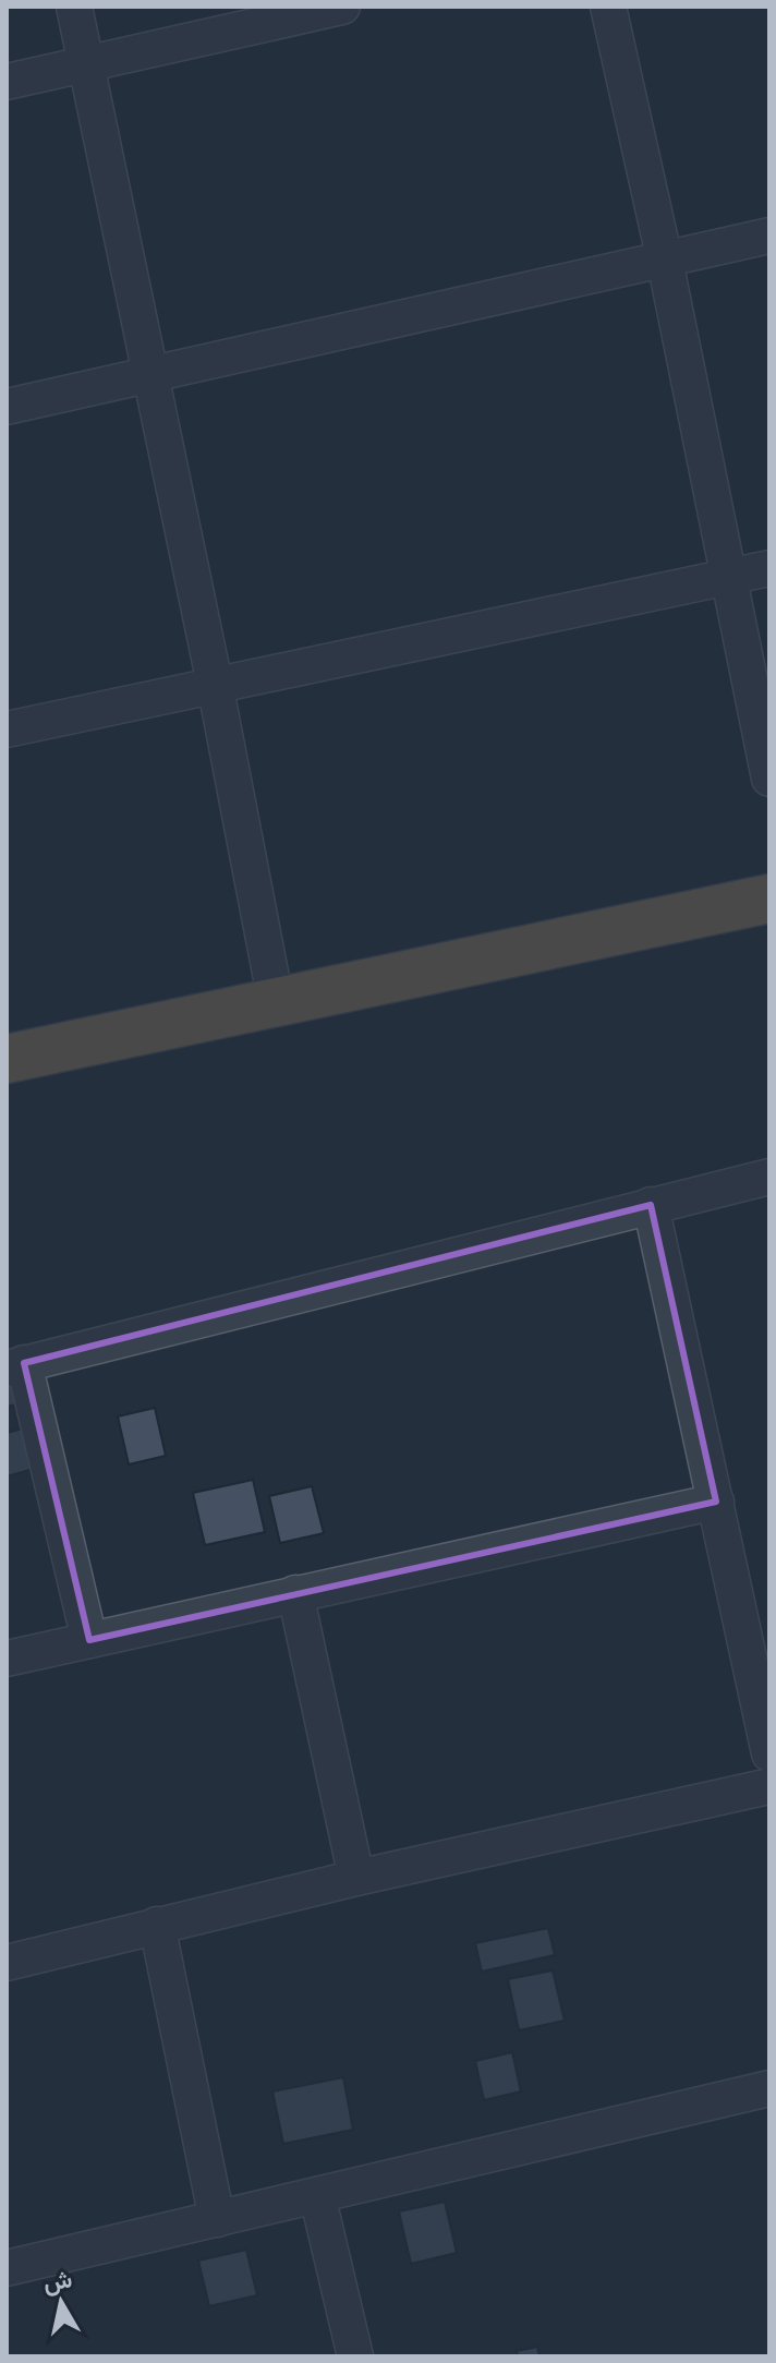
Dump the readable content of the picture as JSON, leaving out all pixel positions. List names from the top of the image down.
{
  "north": "top"
}
